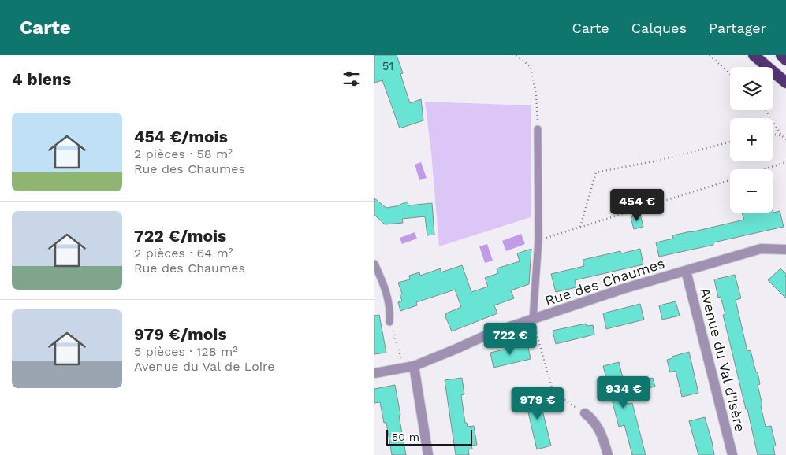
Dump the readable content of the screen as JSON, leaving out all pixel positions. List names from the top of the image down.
{
  "streets": {
    "street": ["Rue des Chaumes", "Avenue du Val d'Isère"]
  },
  "crossings": [
    ["Rue des Chaumes", "Avenue du Val d'Isère"]
  ],
  "house_numbers": ["51"],
  "scale_bar": "50 m",
  "page": {
    "header": "Carte",
    "nav": ["Carte", "Calques", "Partager"],
    "heading": "4 biens",
    "map_buttons": ["+", "−"],
    "list": [
      {
        "name": "454 €/mois",
        "note": "2 pièces · 58 m² · Rue des Chaumes"
      },
      {
        "name": "722 €/mois",
        "note": "2 pièces · 64 m² · Rue des Chaumes"
      },
      {
        "name": "979 €/mois",
        "note": "5 pièces · 128 m² · Avenue du Val de Loire"
      }
    ],
    "price": [
      "454 €",
      "722 €",
      "934 €",
      "979 €"
    ],
    "scale": "50 m"
  }
}
